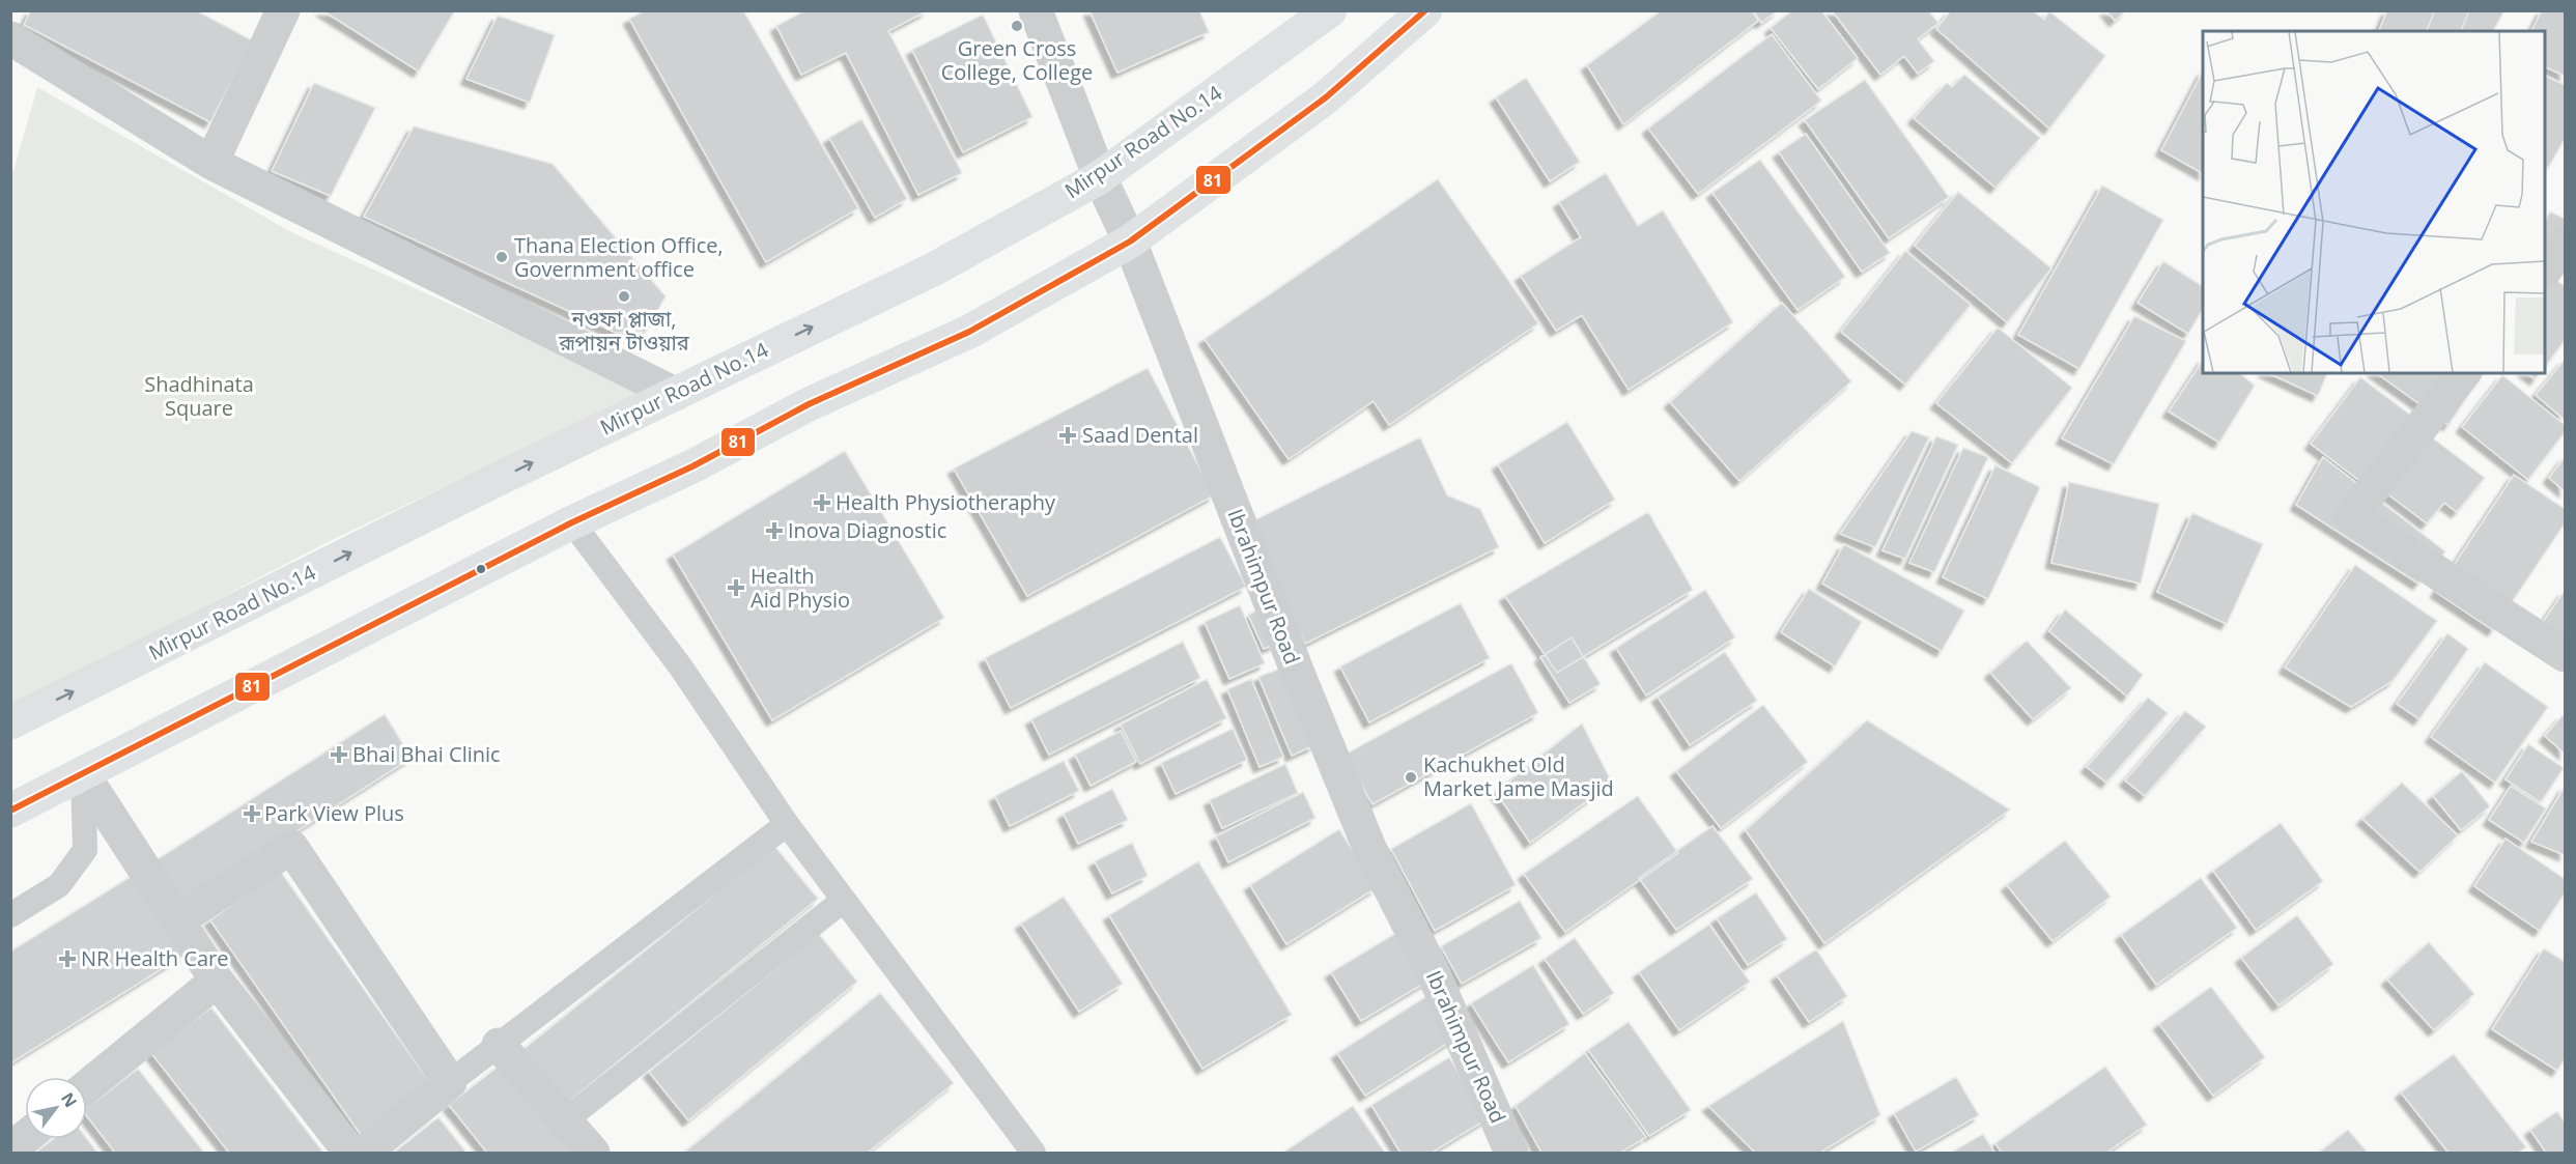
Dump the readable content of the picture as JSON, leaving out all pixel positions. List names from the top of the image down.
{
  "streets": {
    "main road": ["Mirpur Road No.14"],
    "street": ["Ibrahimpur Road"]
  },
  "crossings": [
    ["Mirpur Road No.14", "Ibrahimpur Road"]
  ],
  "parks": ["Shadhinata Square"],
  "places": {
    "other": [
      "Green Cross College, College",
      "Thana Election Office, Government office",
      "নওফা প্লাজা, রূপায়ন টাওয়ার",
      "Kachukhet Old Market Jame Masjid"
    ],
    "health": [
      "Saad Dental",
      "Health Physiotheraphy",
      "Inova Diagnostic",
      "Health Aid Physio",
      "Bhai Bhai Clinic",
      "Park View Plus",
      "NR Health Care"
    ]
  },
  "lines": ["transit line 81"],
  "north": "top right"
}
